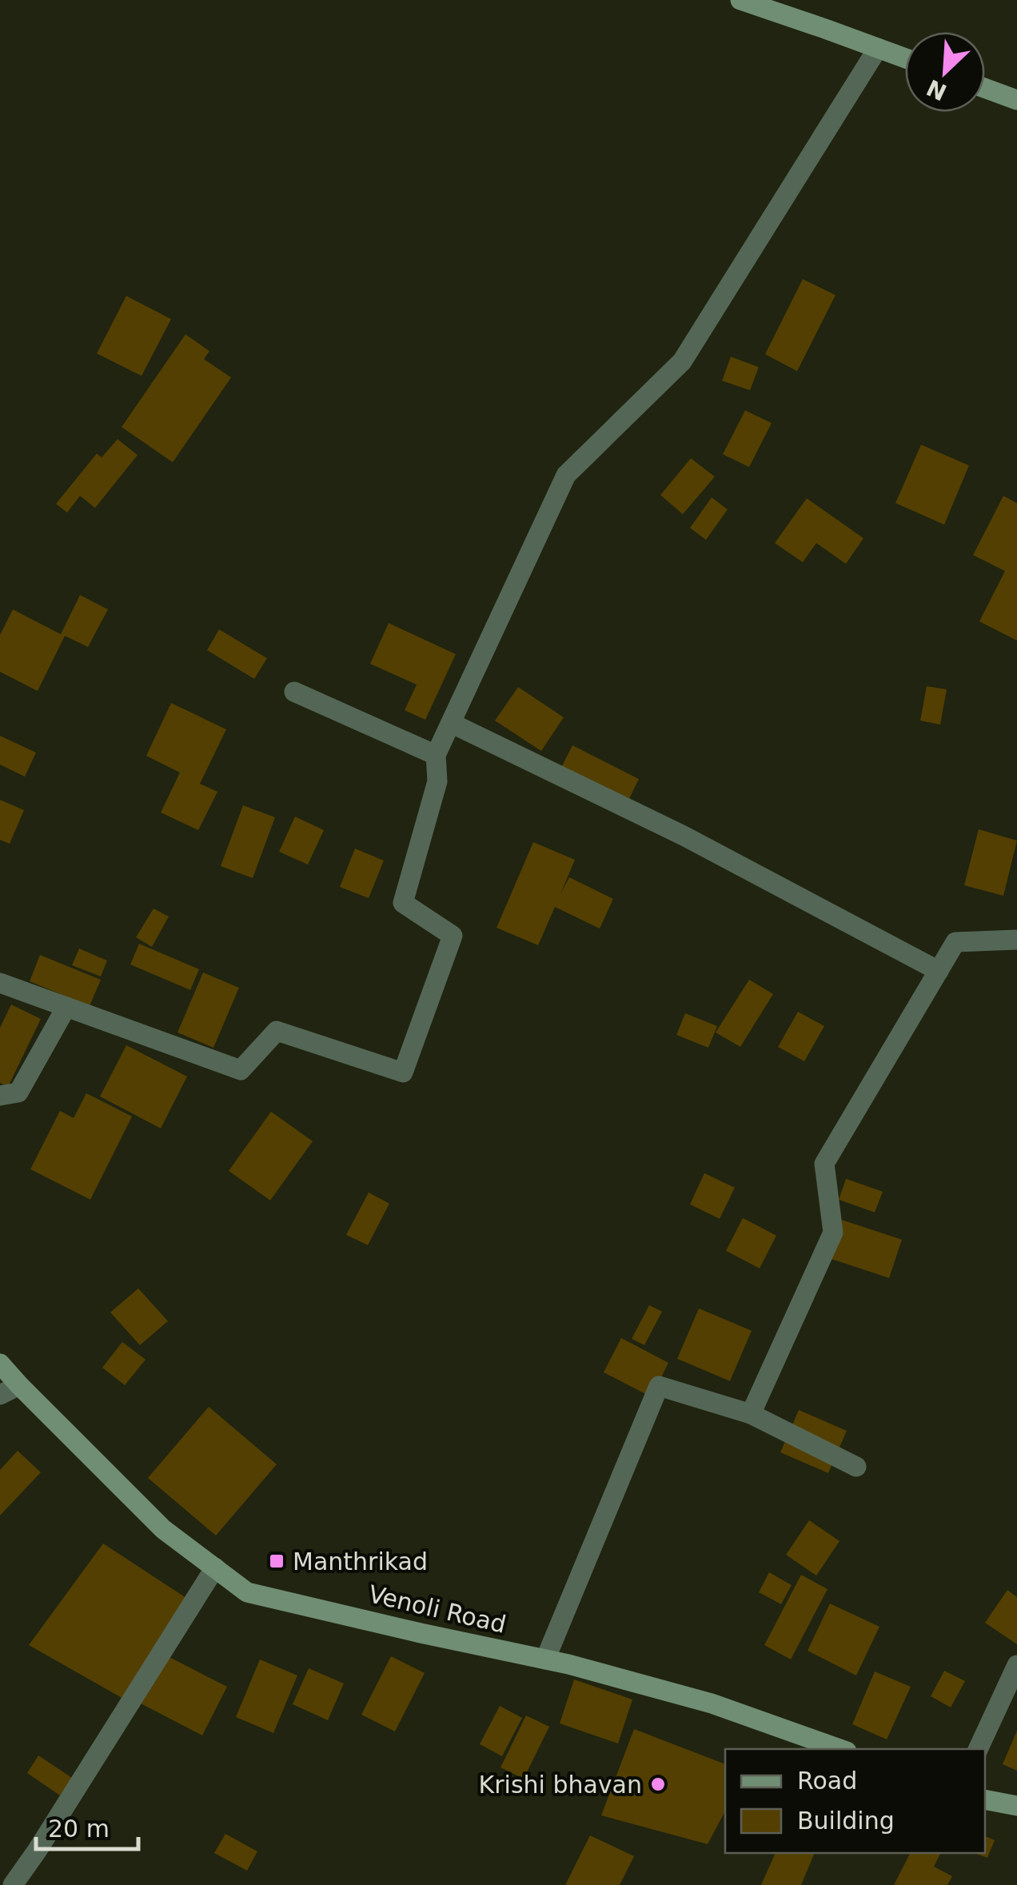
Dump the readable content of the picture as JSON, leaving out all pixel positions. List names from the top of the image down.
{
  "streets": {
    "street": ["Venoli Road"]
  },
  "places": {
    "transit": ["Manthrikad"],
    "other": ["Krishi bhavan"]
  },
  "legend": ["Road", "Building"],
  "scale_bar": "20 m",
  "north": "bottom left"
}
